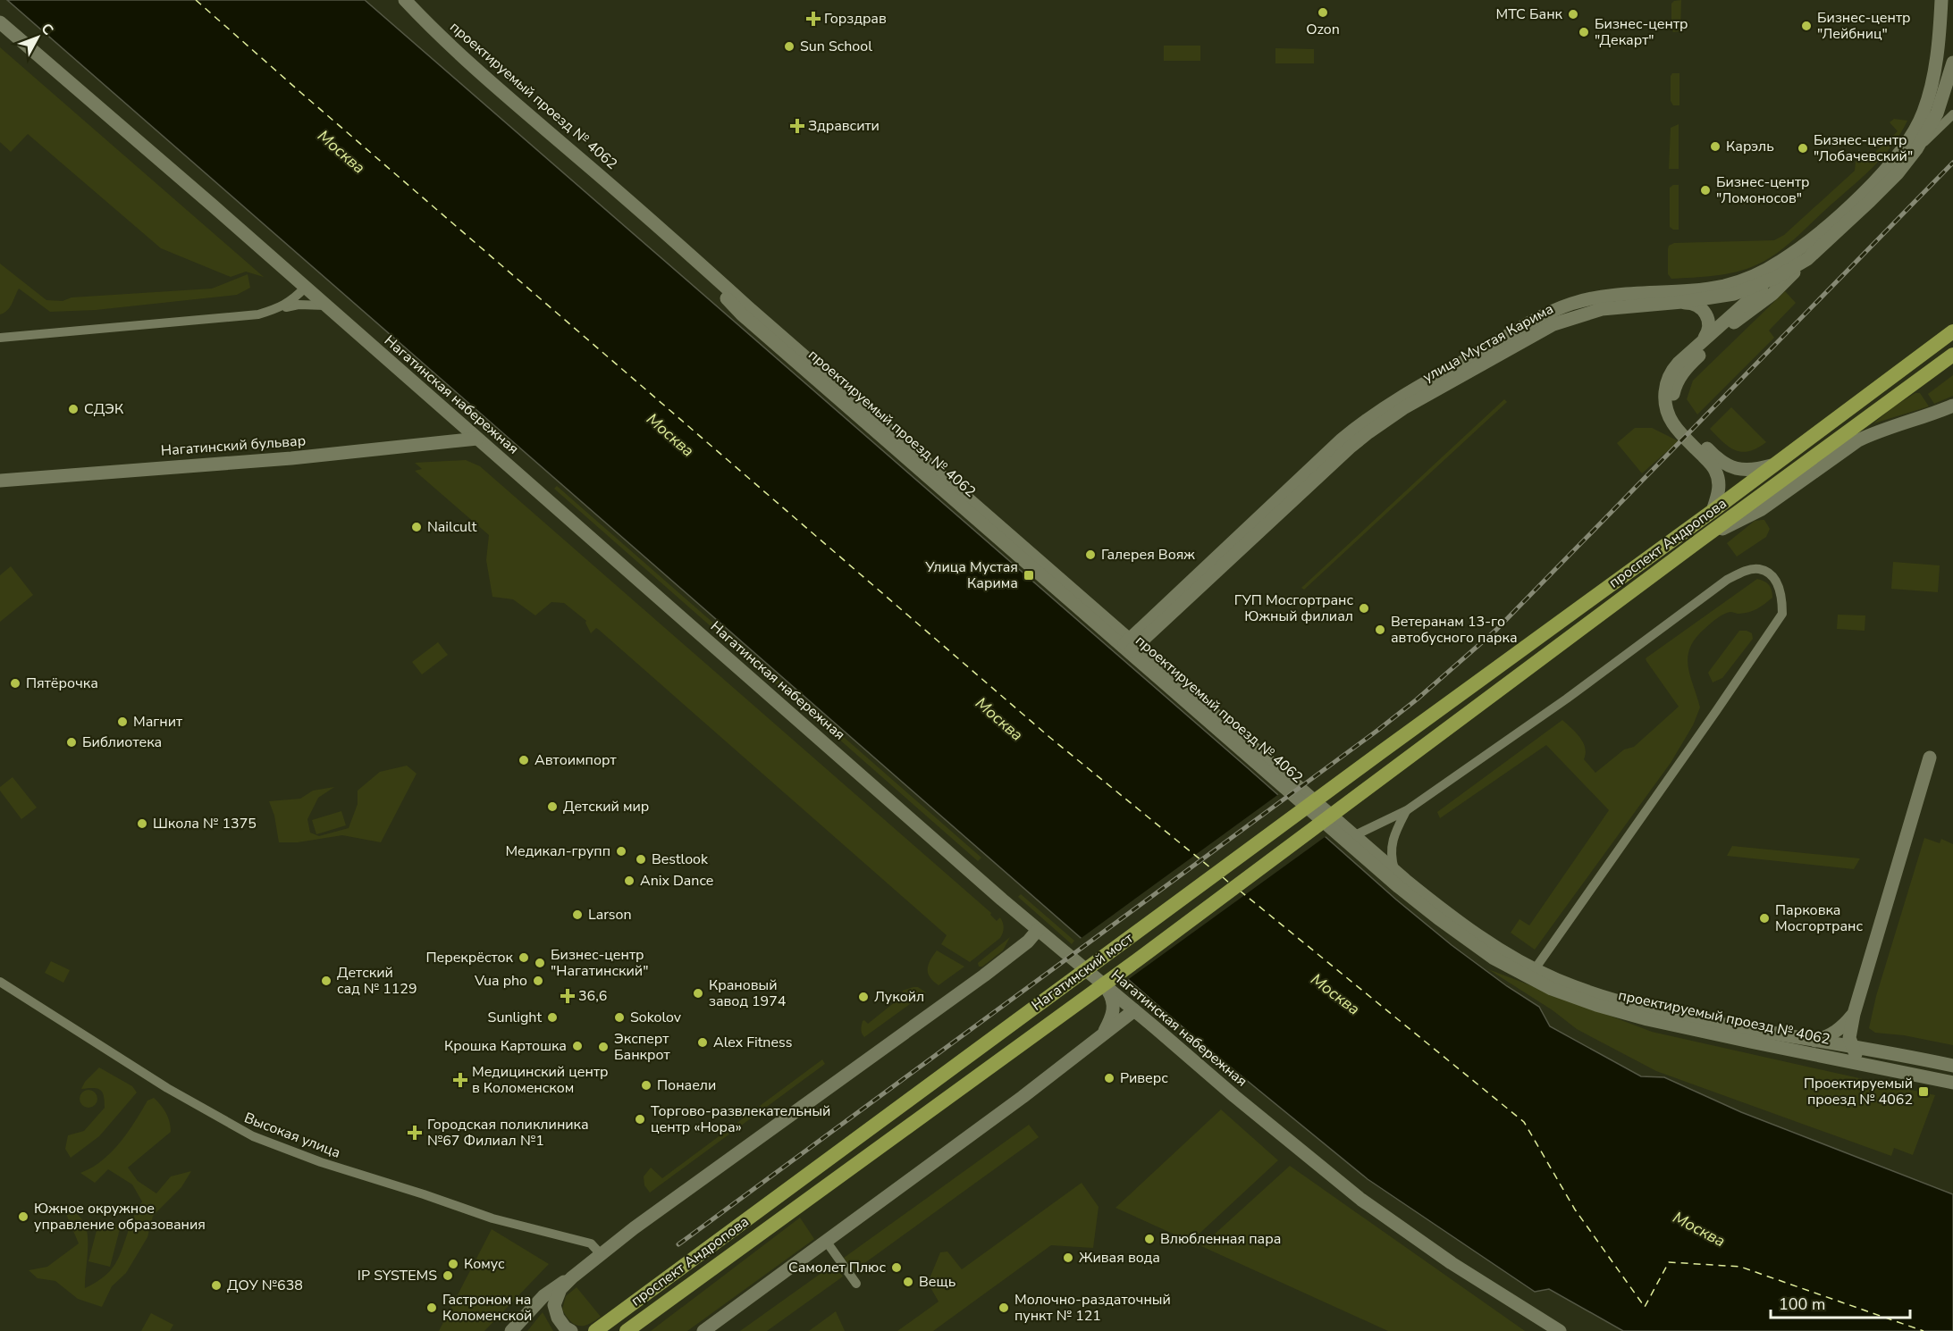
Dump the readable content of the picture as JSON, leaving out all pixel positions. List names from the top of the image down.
{
  "streets": {
    "main road": [
      "проектируемый проезд № 4062",
      "улица Мустая Карима",
      "Нагатинская набережная",
      "Нагатинский бульвар",
      "проспект Андропова",
      "Нагатинский мост"
    ],
    "street": ["Высокая улица"]
  },
  "crossings": [
    ["проектируемый проезд № 4062", "улица Мустая Карима"],
    ["Нагатинская набережная", "Нагатинский бульвар"],
    ["проспект Андропова", "Нагатинский мост"]
  ],
  "water": ["Москва"],
  "places": {
    "other": [
      "Ozon",
      "МТС Банк",
      "Бизнес-центр \"Лейбниц\"",
      "Бизнес-центр \"Декарт\"",
      "Sun School",
      "Карэль",
      "Бизнес-центр \"Лобачевский\"",
      "Бизнес-центр \"Ломоносов\"",
      "СДЭК",
      "Nailcult",
      "Галерея Вояж",
      "ГУП Мосгортранс Южный филиал",
      "Ветеранам 13-го автобусного парка",
      "Пятёрочка",
      "Магнит",
      "Библиотека",
      "Автоимпорт",
      "Детский мир",
      "Школа № 1375",
      "Медикал-групп",
      "Bestlook",
      "Anix Dance",
      "Larson",
      "Парковка Мосгортранс",
      "Перекрёсток",
      "Бизнес-центр \"Нагатинский\"",
      "Детский сад № 1129",
      "Vua pho",
      "Крановый завод 1974",
      "Лукойл",
      "Sunlight",
      "Sokolov",
      "Alex Fitness",
      "Крошка Картошка",
      "Эксперт Банкрот",
      "Риверс",
      "Понаели",
      "Торгово-развлекательный центр «Нора»",
      "Южное окружное управление образования",
      "Влюбленная пара",
      "Живая вода",
      "Комус",
      "Самолет Плюс",
      "IP SYSTEMS",
      "Вещь",
      "ДОУ №638",
      "Гастроном на Коломенской",
      "Молочно-раздаточный пункт № 121"
    ],
    "health": [
      "Горздрав",
      "Здравсити",
      "36,6",
      "Медицинский центр в Коломенском",
      "Городская поликлиника №67 Филиал №1"
    ],
    "transit": ["Улица Мустая Карима", "Проектируемый проезд № 4062"]
  },
  "scale_bar": "100 m",
  "north": "top right"
}
